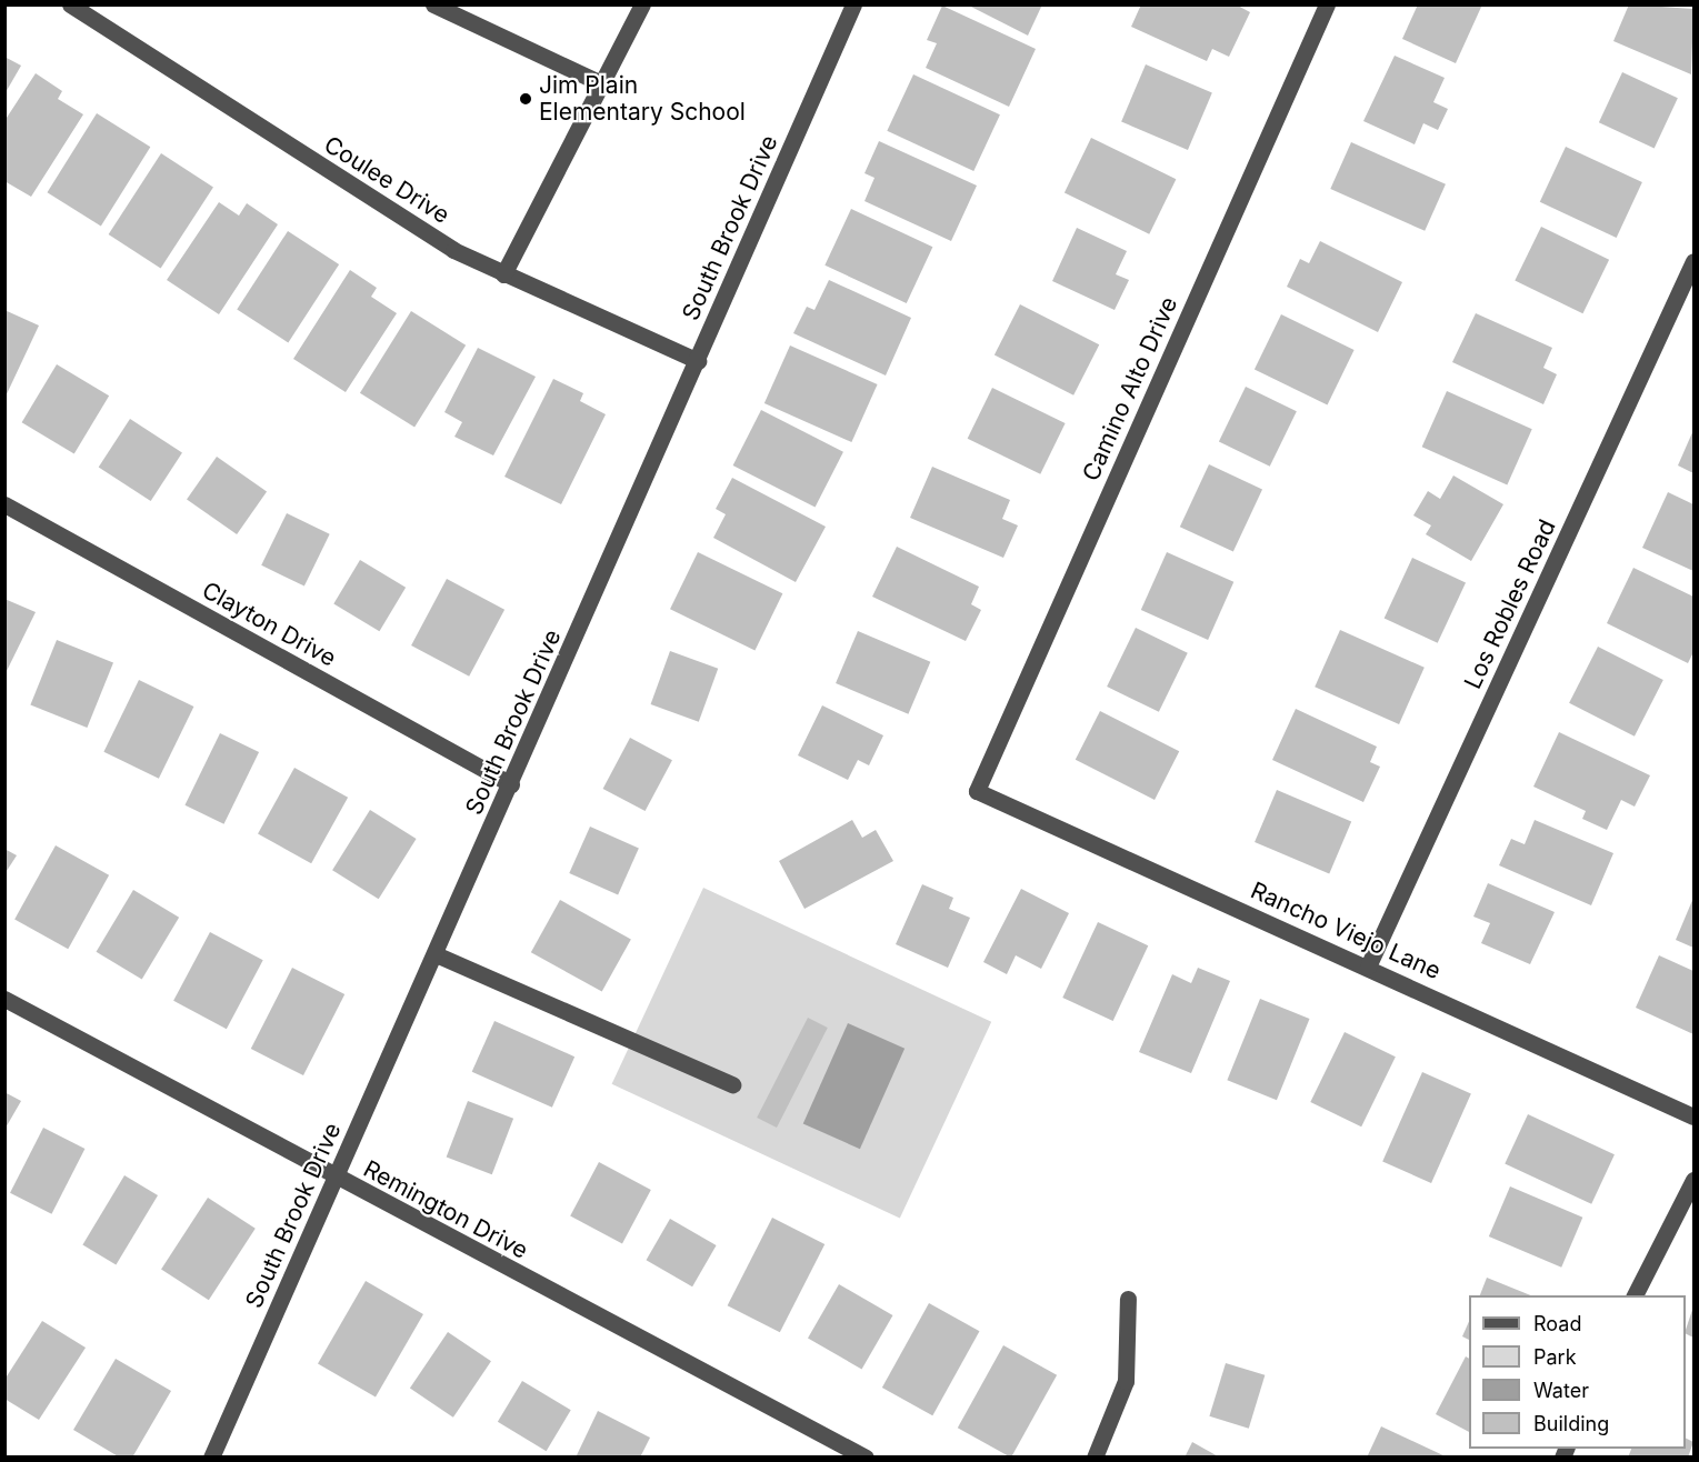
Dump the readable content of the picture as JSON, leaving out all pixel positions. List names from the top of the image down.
{
  "streets": {
    "street": [
      "Coulee Drive",
      "South Brook Drive",
      "Camino Alto Drive",
      "Los Robles Road",
      "Clayton Drive",
      "Rancho Viejo Lane",
      "Remington Drive"
    ]
  },
  "crossings": [
    ["Coulee Drive", "South Brook Drive"],
    ["South Brook Drive", "Clayton Drive"],
    ["South Brook Drive", "Remington Drive"],
    ["Camino Alto Drive", "Rancho Viejo Lane"],
    ["Los Robles Road", "Rancho Viejo Lane"]
  ],
  "places": ["Jim Plain Elementary School"],
  "legend": [
    "Road",
    "Park",
    "Water",
    "Building"
  ]
}
